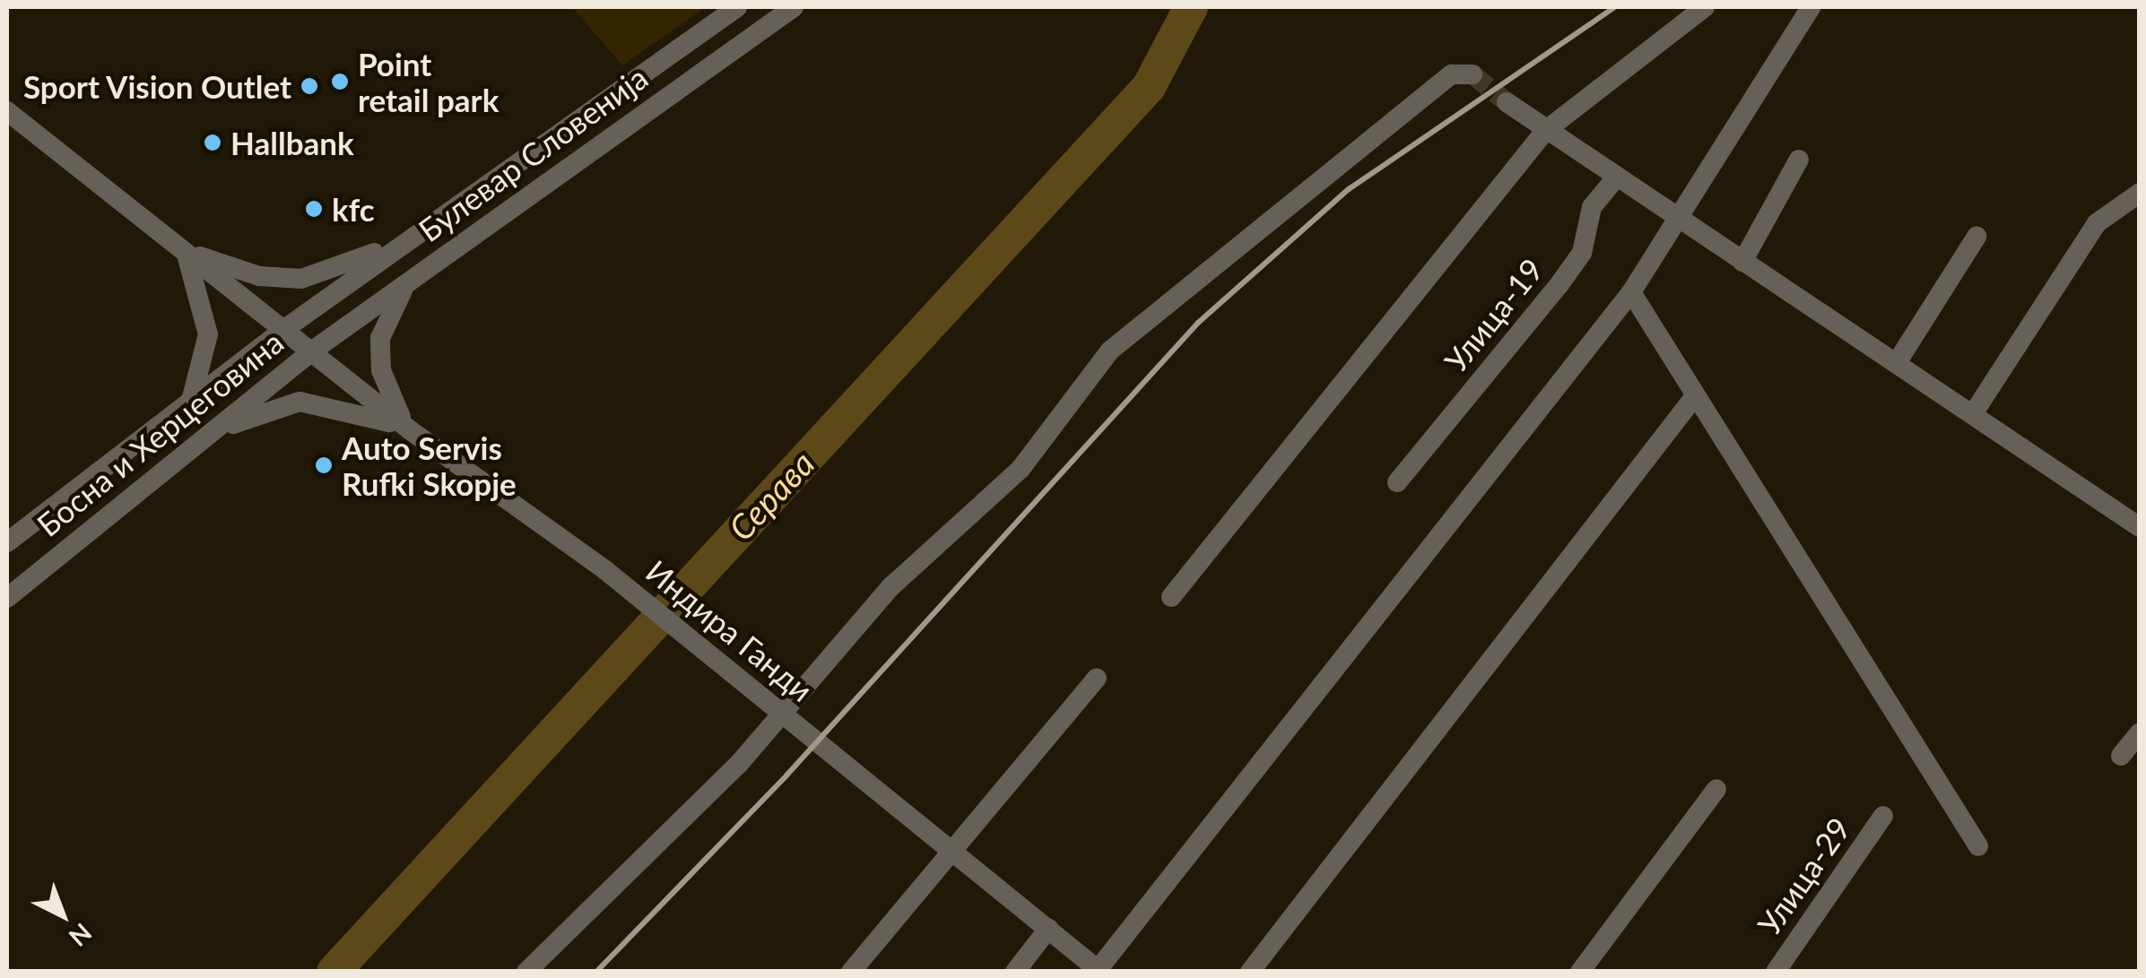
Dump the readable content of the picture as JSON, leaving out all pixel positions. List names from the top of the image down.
{
  "streets": {
    "street": [
      "Булевар Словенија",
      "Улица-19",
      "Босна и Херцеговина",
      "Индира Ганди",
      "Улица-29"
    ]
  },
  "crossings": [
    ["Булевар Словенија", "Босна и Херцеговина"],
    ["Булевар Словенија", "Индира Ганди"],
    ["Босна и Херцеговина", "Индира Ганди"]
  ],
  "water": ["Серава"],
  "places": [
    "Point retail park",
    "Sport Vision Outlet",
    "Hallbank",
    "kfc",
    "Auto Servis Rufki Skopje"
  ],
  "north": "bottom right"
}
